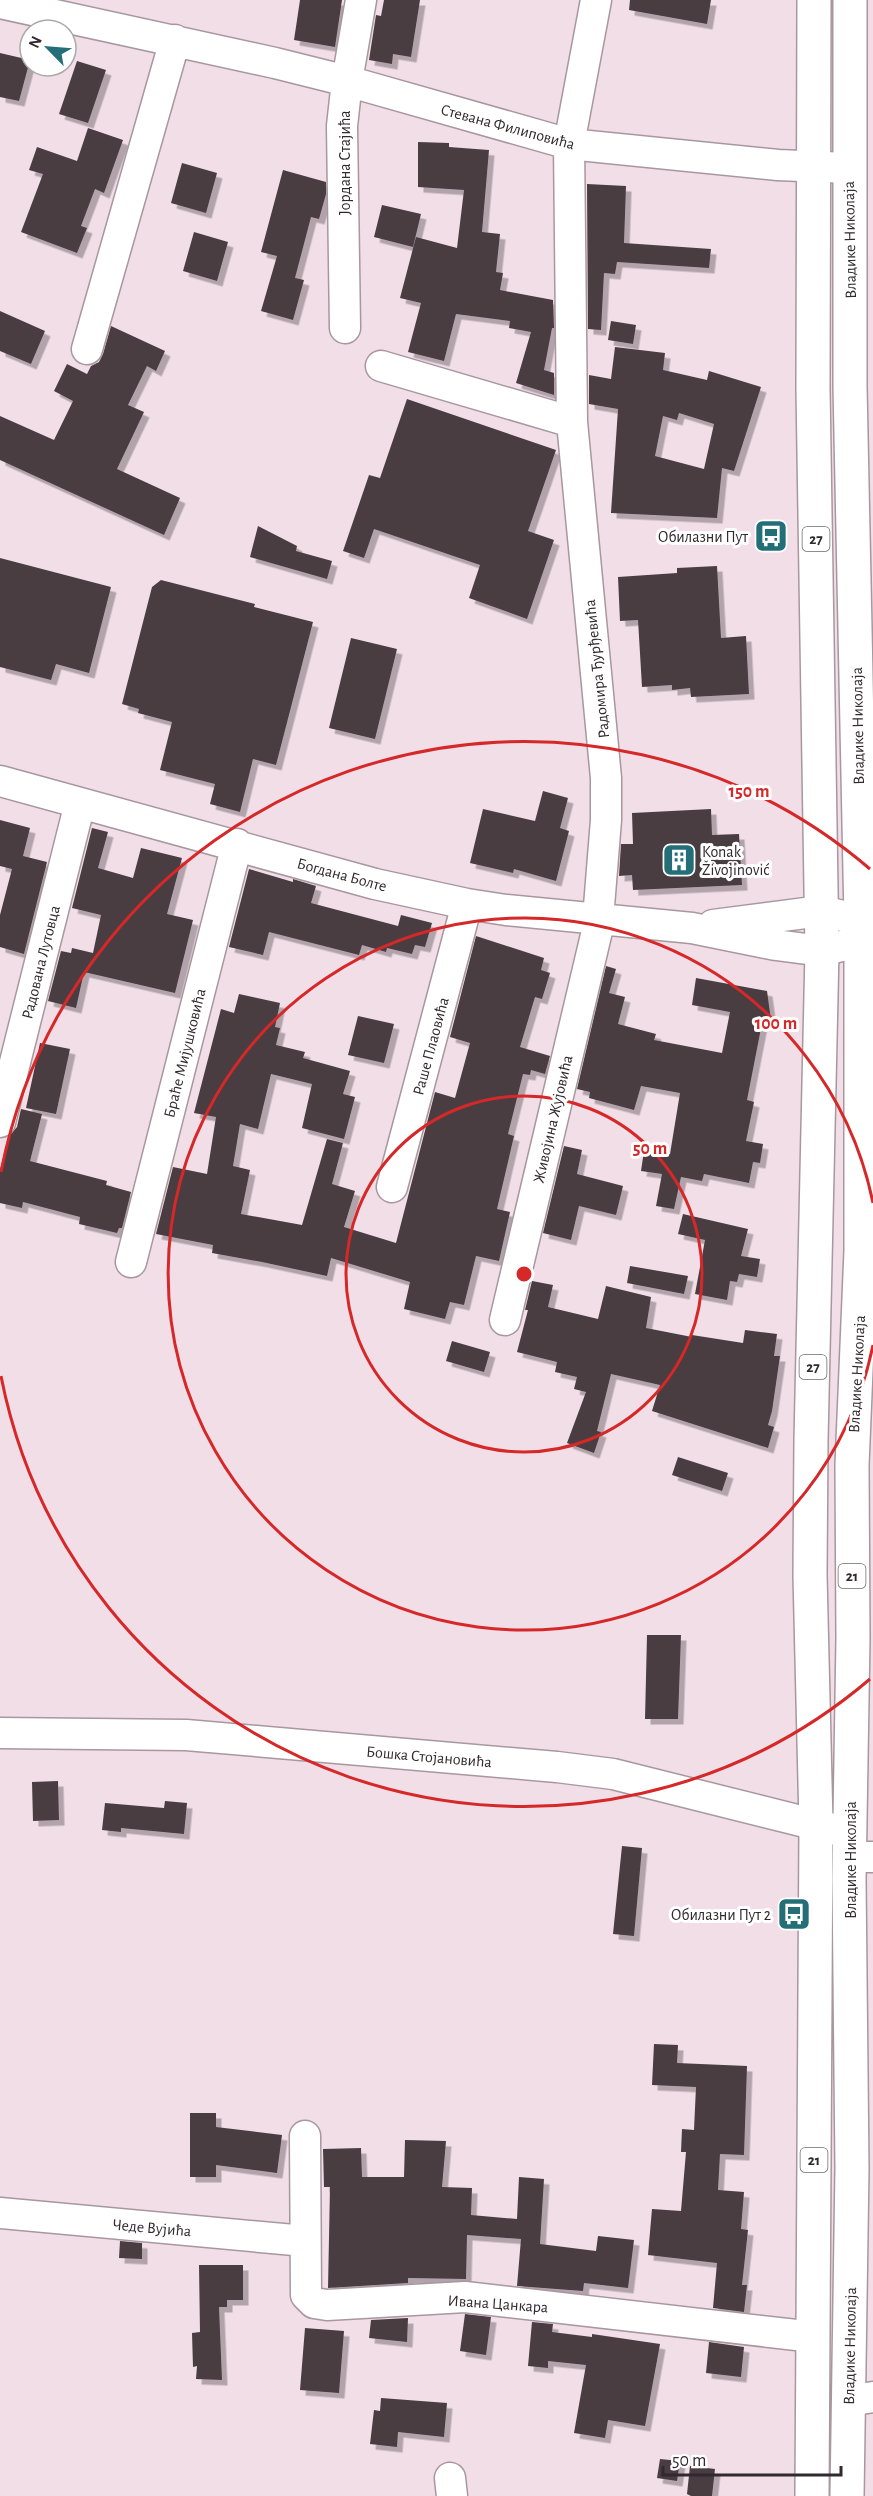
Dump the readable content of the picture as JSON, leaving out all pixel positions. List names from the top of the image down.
{
  "streets": {
    "main road": ["Владике Николаја", "27", "21"],
    "street": [
      "Стевана Филиповића",
      "Јордана Стајића",
      "Радомира Ђурђевића",
      "Богдана Болте",
      "Радована Лутовца",
      "Раше Плаовића",
      "Браће Мијушковића",
      "Живојина Жујовића",
      "Бошка Стојановића",
      "Чеде Вујића",
      "Ивана Цанкара"
    ]
  },
  "crossings": [
    ["Стевана Филиповића", "Јордана Стајића"],
    ["Стевана Филиповића", "Владике Николаја"],
    ["Стевана Филиповића", "27"],
    ["Стевана Филиповића", "Радомира Ђурђевића"],
    ["Владике Николаја", "Богдана Болте"],
    ["Владике Николаја", "Бошка Стојановића"],
    ["27", "Богдана Болте"],
    ["27", "21"],
    ["Радомира Ђурђевића", "Богдана Болте"],
    ["Радомира Ђурђевића", "Живојина Жујовића"],
    ["Богдана Болте", "Радована Лутовца"],
    ["Богдана Болте", "Раше Плаовића"],
    ["Богдана Болте", "Браће Мијушковића"],
    ["Богдана Болте", "Живојина Жујовића"],
    ["21", "Бошка Стојановића"],
    ["21", "Ивана Цанкара"],
    ["Чеде Вујића", "Ивана Цанкара"]
  ],
  "places": {
    "bus stop": ["Обилазни Пут", "Обилазни Пут 2"],
    "building": ["Konak Živojinović"]
  },
  "scale_bar": "50 m",
  "north": "top left",
  "rings": ["150 m", "100 m", "50 m"]
}
